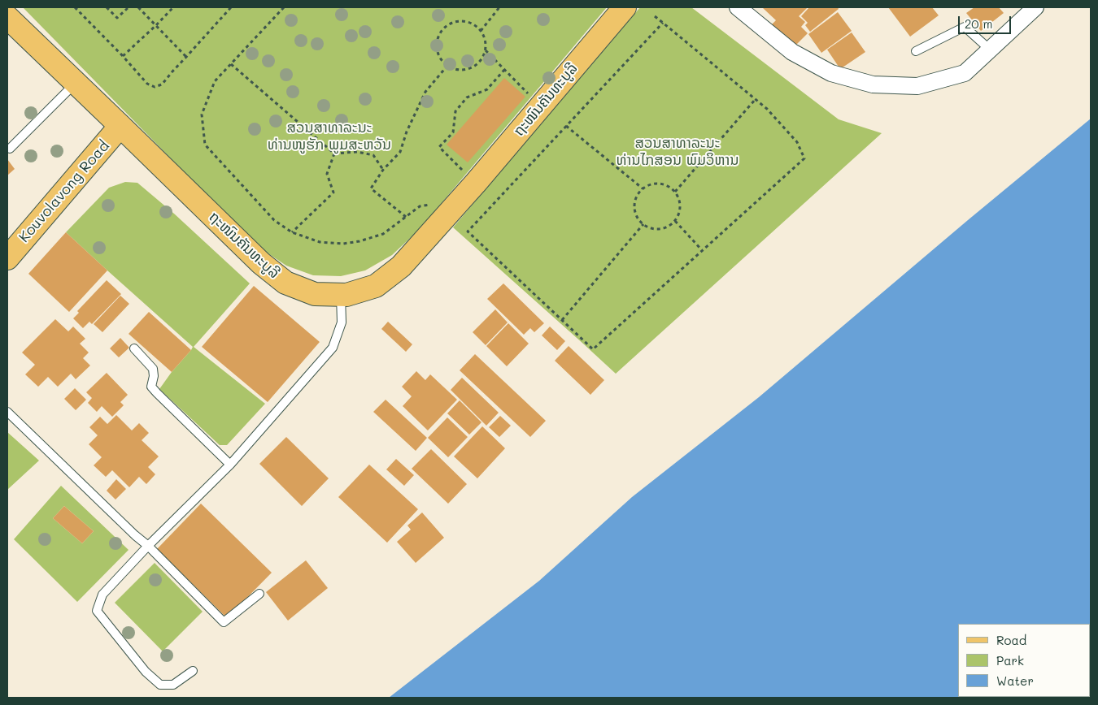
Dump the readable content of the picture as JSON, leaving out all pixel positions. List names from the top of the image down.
{
  "streets": {
    "main road": ["ຖະໜົນຄັນທະບູລີ", "Kouvolavong Road"]
  },
  "crossings": [
    ["ຖະໜົນຄັນທະບູລີ", "Kouvolavong Road"]
  ],
  "parks": ["ສວນສາທາລະນະ ທ່ານໜູຮັກ ພູມສະຫວັນ", "ສວນສາທາລະນະ ທ່ານໄກສອນ ພົມວິຫານ"],
  "legend": ["Road", "Park", "Water"],
  "scale_bar": "20 m"
}
